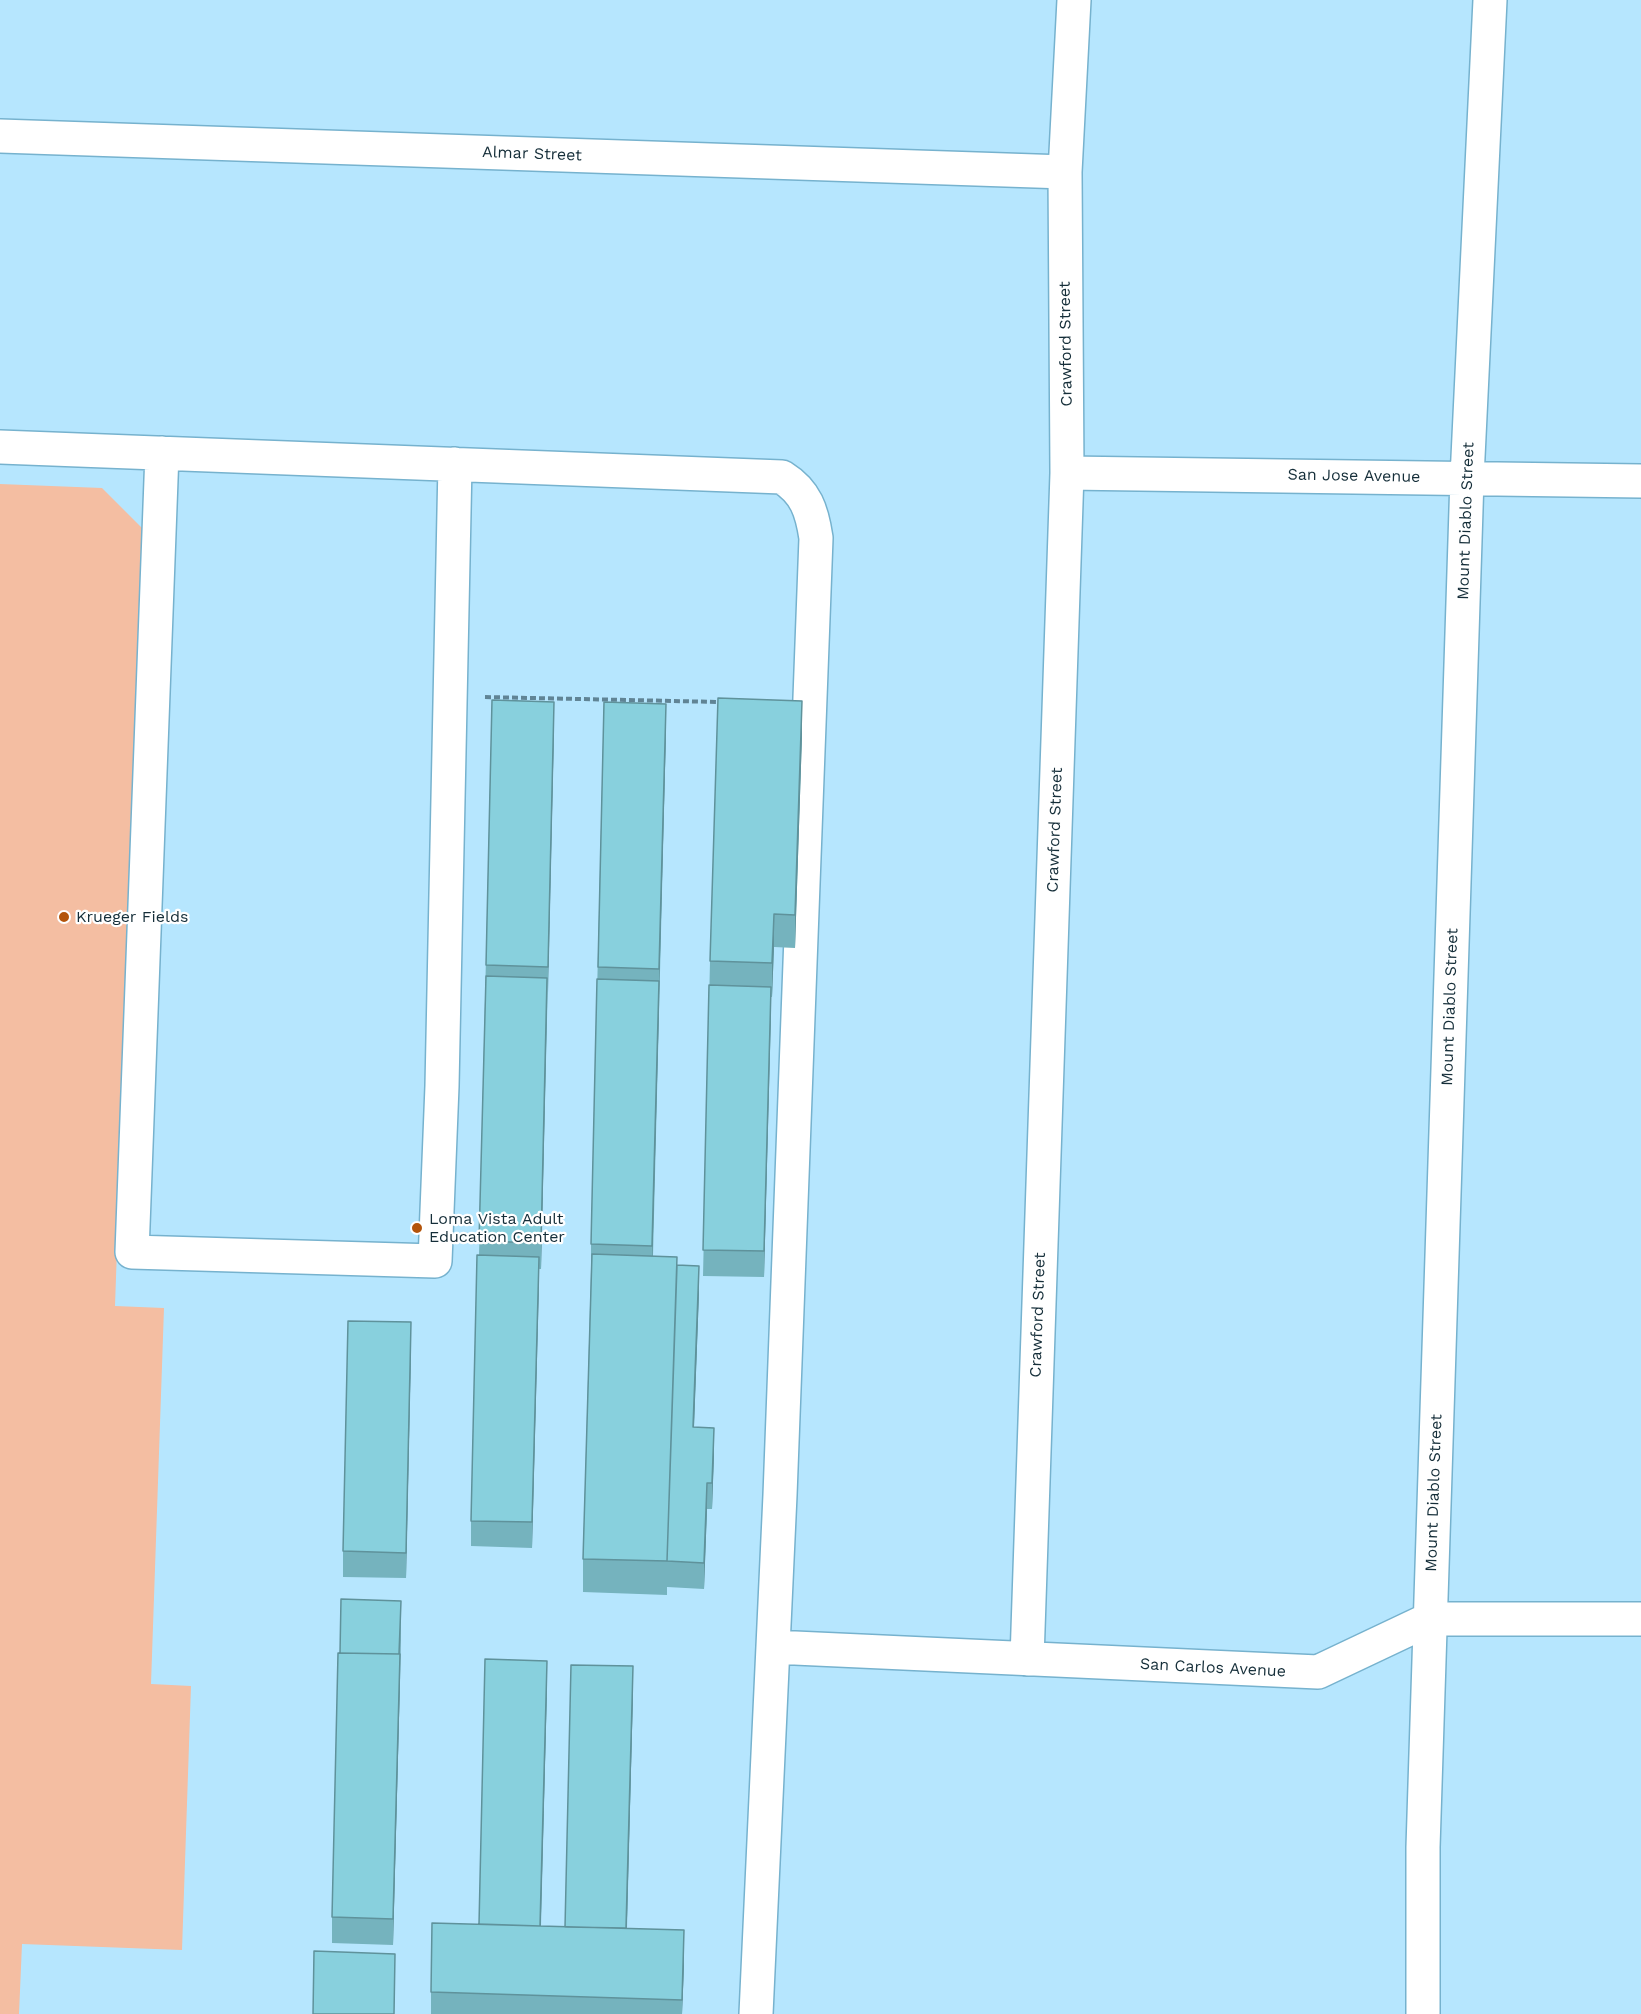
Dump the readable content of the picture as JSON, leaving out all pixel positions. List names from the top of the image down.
{
  "streets": {
    "street": [
      "Almar Street",
      "Crawford Street",
      "San Jose Avenue",
      "Mount Diablo Street",
      "San Carlos Avenue"
    ]
  },
  "crossings": [
    ["Almar Street", "Crawford Street"],
    ["Crawford Street", "San Jose Avenue"],
    ["Crawford Street", "San Carlos Avenue"],
    ["San Jose Avenue", "Mount Diablo Street"],
    ["Mount Diablo Street", "San Carlos Avenue"]
  ],
  "places": ["Krueger Fields", "Loma Vista Adult Education Center"]
}
